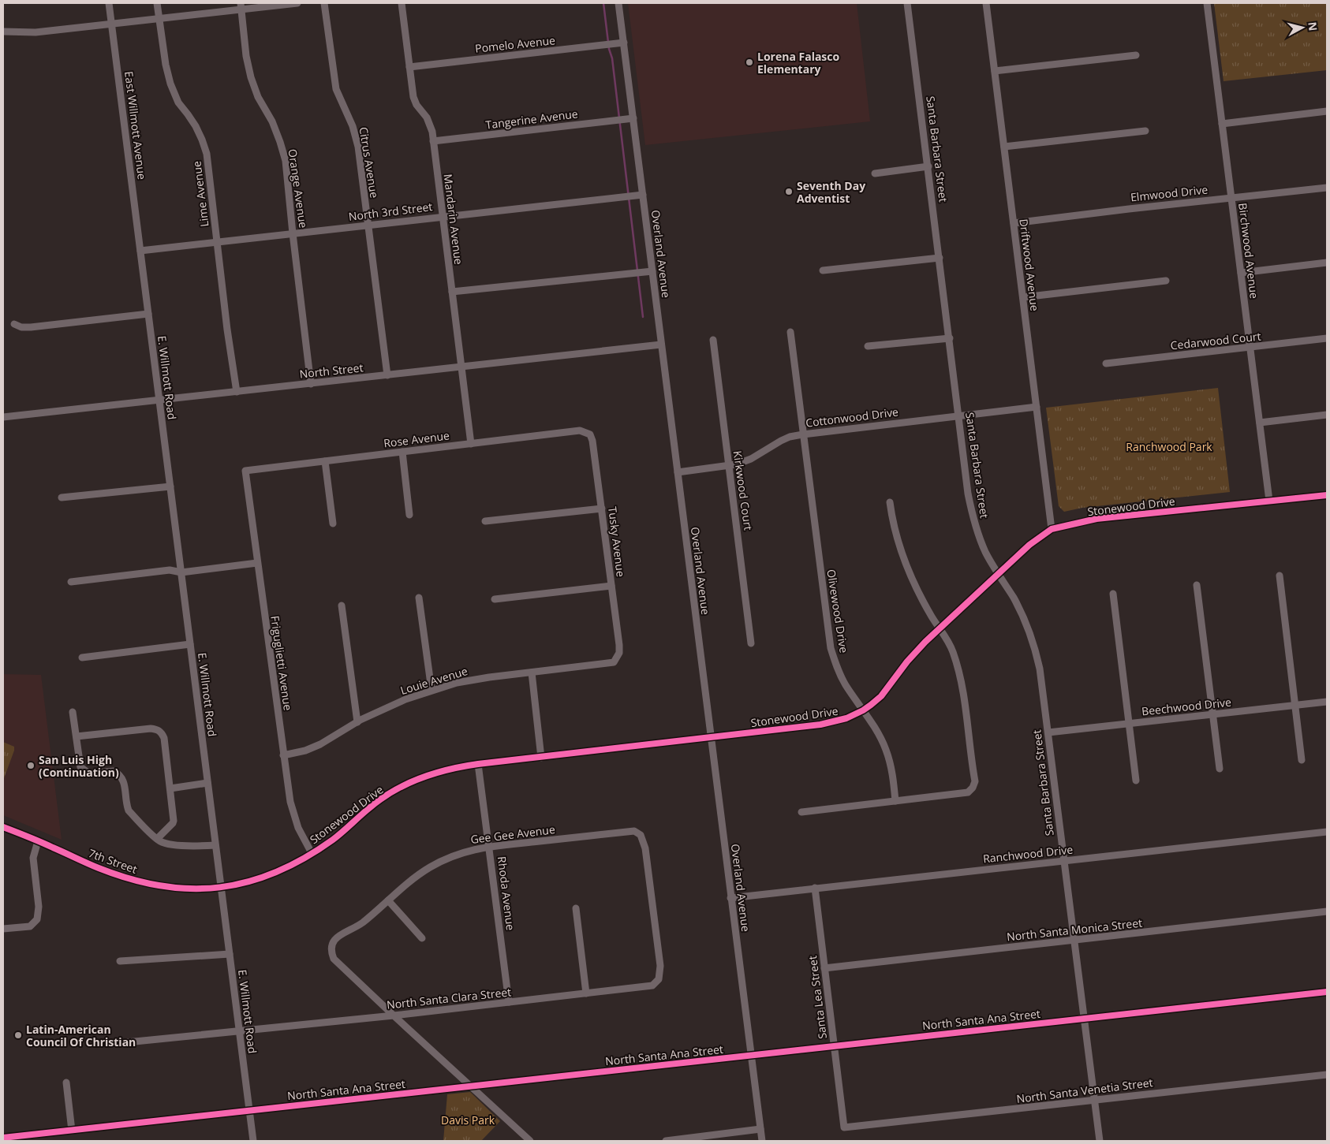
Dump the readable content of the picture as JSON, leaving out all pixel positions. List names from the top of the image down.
{
  "streets": {
    "street": [
      "Pomelo Avenue",
      "Tangerine Avenue",
      "East Willmott Avenue",
      "Santa Barbara Street",
      "Citrus Avenue",
      "Orange Avenue",
      "Elmwood Drive",
      "Lime Avenue",
      "North 3rd Street",
      "Mandarin Avenue",
      "Birchwood Avenue",
      "Overland Avenue",
      "Driftwood Avenue",
      "Cedarwood Court",
      "North Street",
      "E. Willmott Road",
      "Cottonwood Drive",
      "Rose Avenue",
      "Kirkwood Court",
      "Stonewood Drive",
      "Tusky Avenue",
      "Olivewood Drive",
      "Friguglietti Avenue",
      "Louie Avenue",
      "Beechwood Drive",
      "Gee Gee Avenue",
      "Ranchwood Drive",
      "7th Street",
      "Rhoda Avenue",
      "North Santa Monica Street",
      "Santa Lea Street",
      "North Santa Clara Street",
      "North Santa Ana Street",
      "North Santa Venetia Street"
    ]
  },
  "crossings": [
    ["Pomelo Avenue", "Mandarin Avenue"],
    ["Pomelo Avenue", "Overland Avenue"],
    ["Tangerine Avenue", "Mandarin Avenue"],
    ["Tangerine Avenue", "Overland Avenue"],
    ["East Willmott Avenue", "North 3rd Street"],
    ["East Willmott Avenue", "E. Willmott Road"],
    ["Santa Barbara Street", "Cottonwood Drive"],
    ["Santa Barbara Street", "Stonewood Drive"],
    ["Santa Barbara Street", "Beechwood Drive"],
    ["Santa Barbara Street", "Ranchwood Drive"],
    ["Santa Barbara Street", "North Santa Monica Street"],
    ["Santa Barbara Street", "North Santa Ana Street"],
    ["Santa Barbara Street", "North Santa Venetia Street"],
    ["Citrus Avenue", "North 3rd Street"],
    ["Citrus Avenue", "North Street"],
    ["Orange Avenue", "North 3rd Street"],
    ["Orange Avenue", "North Street"],
    ["Elmwood Drive", "Birchwood Avenue"],
    ["Elmwood Drive", "Driftwood Avenue"],
    ["Lime Avenue", "North 3rd Street"],
    ["Lime Avenue", "North Street"],
    ["North 3rd Street", "Mandarin Avenue"],
    ["North 3rd Street", "Overland Avenue"],
    ["North 3rd Street", "E. Willmott Road"],
    ["Mandarin Avenue", "North Street"],
    ["Mandarin Avenue", "Rose Avenue"],
    ["Birchwood Avenue", "Cedarwood Court"],
    ["Birchwood Avenue", "Stonewood Drive"],
    ["Overland Avenue", "North Street"],
    ["Overland Avenue", "Cottonwood Drive"],
    ["Overland Avenue", "Stonewood Drive"],
    ["Overland Avenue", "Ranchwood Drive"],
    ["Overland Avenue", "North Santa Ana Street"],
    ["Driftwood Avenue", "Cottonwood Drive"],
    ["Driftwood Avenue", "Stonewood Drive"],
    ["North Street", "E. Willmott Road"],
    ["E. Willmott Road", "Stonewood Drive"],
    ["E. Willmott Road", "7th Street"],
    ["E. Willmott Road", "North Santa Clara Street"],
    ["E. Willmott Road", "North Santa Ana Street"],
    ["Cottonwood Drive", "Kirkwood Court"],
    ["Cottonwood Drive", "Olivewood Drive"],
    ["Rose Avenue", "Tusky Avenue"],
    ["Rose Avenue", "Friguglietti Avenue"],
    ["Stonewood Drive", "Olivewood Drive"],
    ["Stonewood Drive", "Friguglietti Avenue"],
    ["Stonewood Drive", "7th Street"],
    ["Stonewood Drive", "Rhoda Avenue"],
    ["Tusky Avenue", "Louie Avenue"],
    ["Friguglietti Avenue", "Louie Avenue"],
    ["Gee Gee Avenue", "Rhoda Avenue"],
    ["Gee Gee Avenue", "North Santa Clara Street"],
    ["Ranchwood Drive", "Santa Lea Street"],
    ["Rhoda Avenue", "North Santa Clara Street"],
    ["North Santa Monica Street", "Santa Lea Street"],
    ["Santa Lea Street", "North Santa Ana Street"],
    ["Santa Lea Street", "North Santa Venetia Street"]
  ],
  "parks": ["Ranchwood Park", "Davis Park"],
  "places": [
    "Lorena Falasco Elementary",
    "Seventh Day Adventist",
    "San Luis High (Continuation)",
    "Latin-American Council Of Christian"
  ],
  "north": "right"
}
